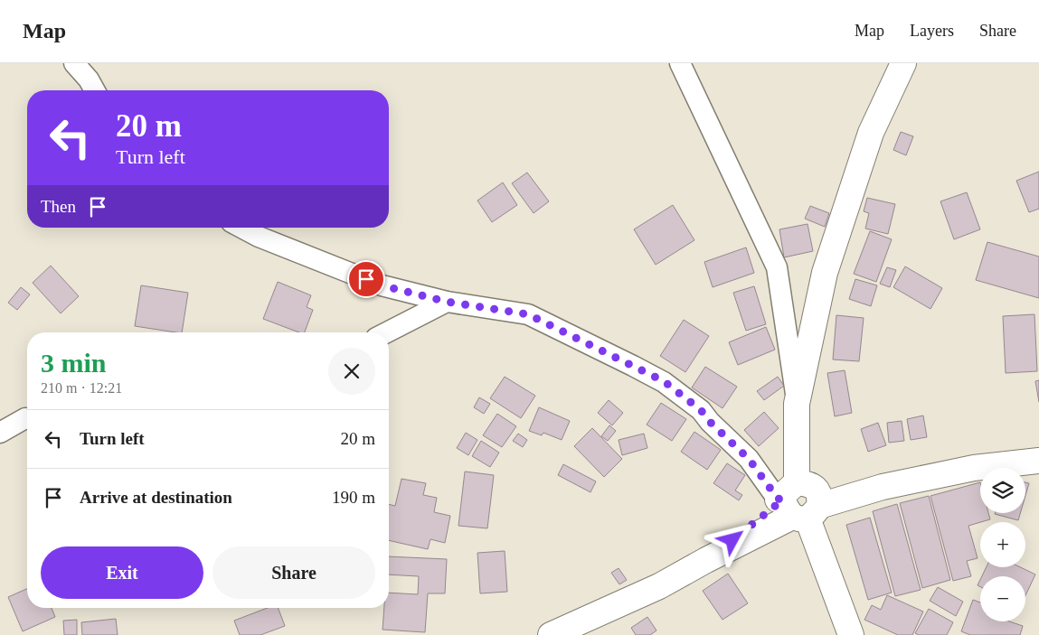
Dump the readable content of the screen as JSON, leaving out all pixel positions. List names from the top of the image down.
{
  "page": {
    "header": "Map",
    "nav": ["Map", "Layers", "Share"],
    "turn": ["20 m", "Turn left"],
    "then": "Then",
    "heading": ["3 min", "210 m · 12:21"],
    "list": [
      {
        "name": "Turn left",
        "value": "20 m"
      },
      {
        "name": "Arrive at destination",
        "value": "190 m"
      }
    ],
    "map_buttons": ["+", "−"],
    "buttons": ["Exit", "Share"]
  }
}
